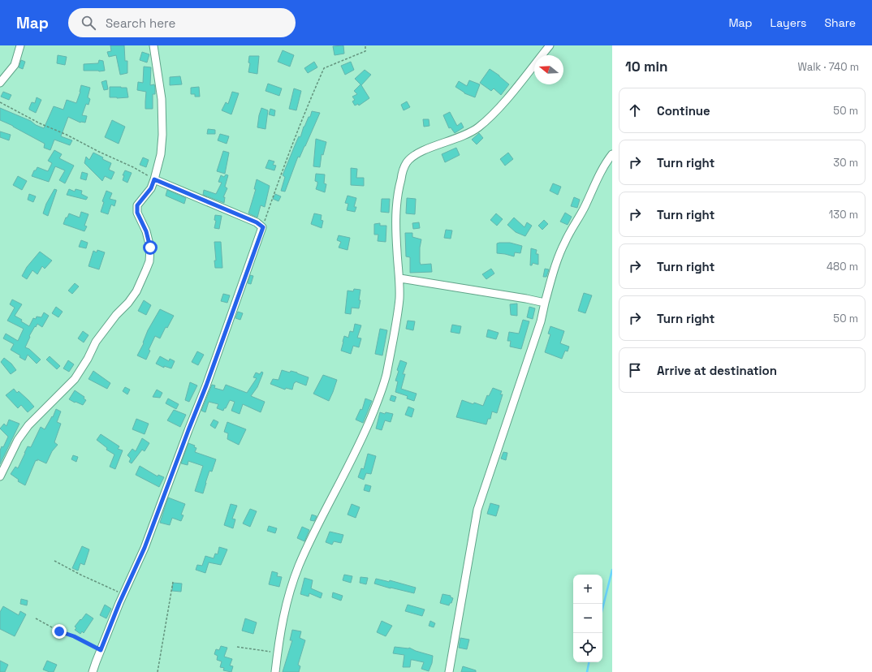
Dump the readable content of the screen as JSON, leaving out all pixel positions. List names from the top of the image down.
{
  "north": "left",
  "page": {
    "header": "Map",
    "search": "Search here",
    "nav": ["Map", "Layers", "Share"],
    "heading": ["10 min", "Walk · 740 m"],
    "list": [
      ["Continue", "50 m"],
      ["Turn right", "30 m"],
      ["Turn right", "130 m"],
      ["Turn right", "480 m"],
      ["Turn right", "50 m"],
      "Arrive at destination"
    ],
    "map_buttons": ["+", "−"]
  }
}
